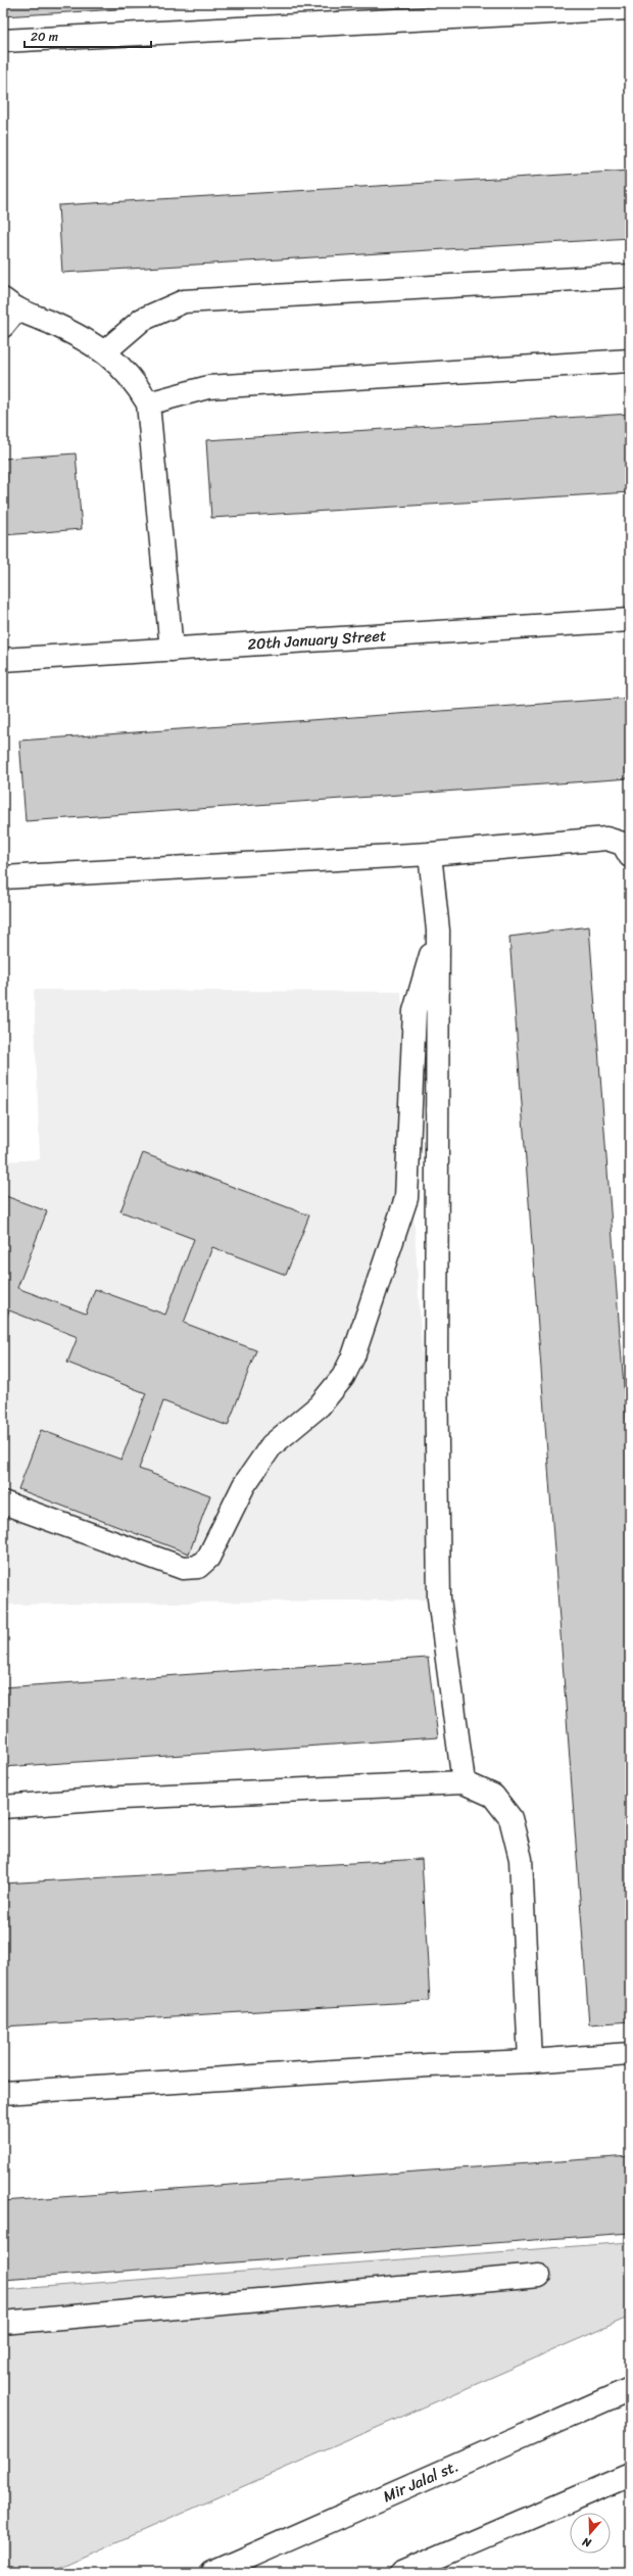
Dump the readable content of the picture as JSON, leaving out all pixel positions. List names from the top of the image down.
{
  "streets": {
    "street": ["20th January Street", "Mir Jalal st."]
  },
  "scale_bar": "20 m",
  "north": "bottom"
}
